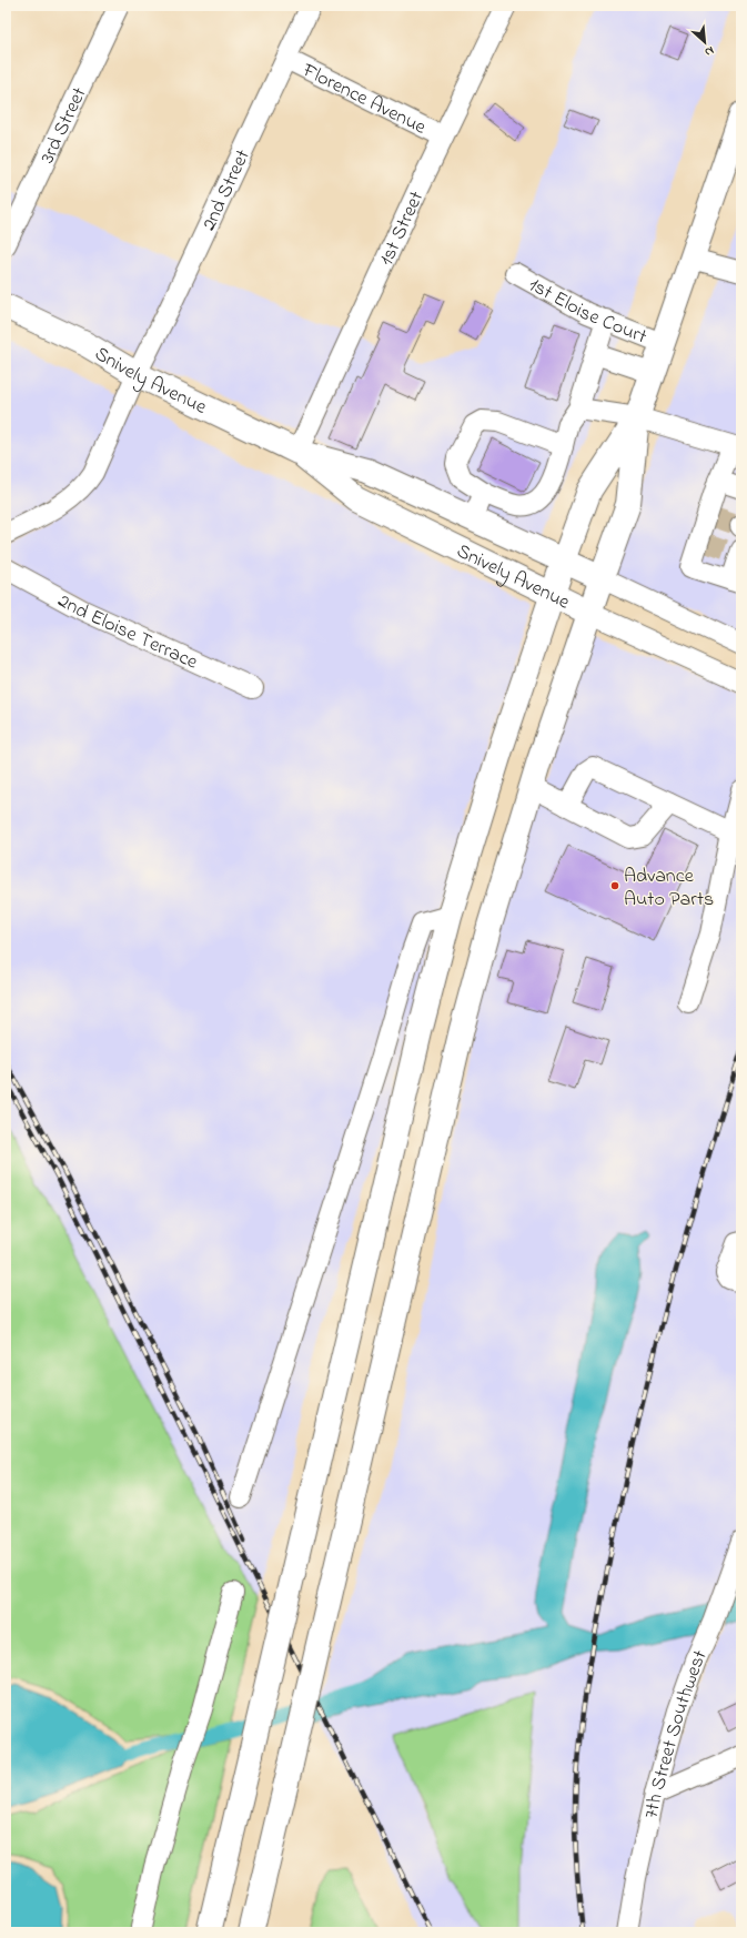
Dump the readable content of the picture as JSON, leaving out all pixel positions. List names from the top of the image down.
{
  "streets": {
    "main road": ["Snively Avenue"],
    "street": [
      "Florence Avenue",
      "3rd Street",
      "2nd Street",
      "1st Street",
      "1st Eloise Court",
      "2nd Eloise Terrace",
      "7th Street Southwest"
    ]
  },
  "crossings": [
    ["Florence Avenue", "2nd Street"],
    ["Florence Avenue", "1st Street"],
    ["2nd Street", "Snively Avenue"],
    ["1st Street", "Snively Avenue"]
  ],
  "places": ["Advance Auto Parts"],
  "north": "bottom right"
}
